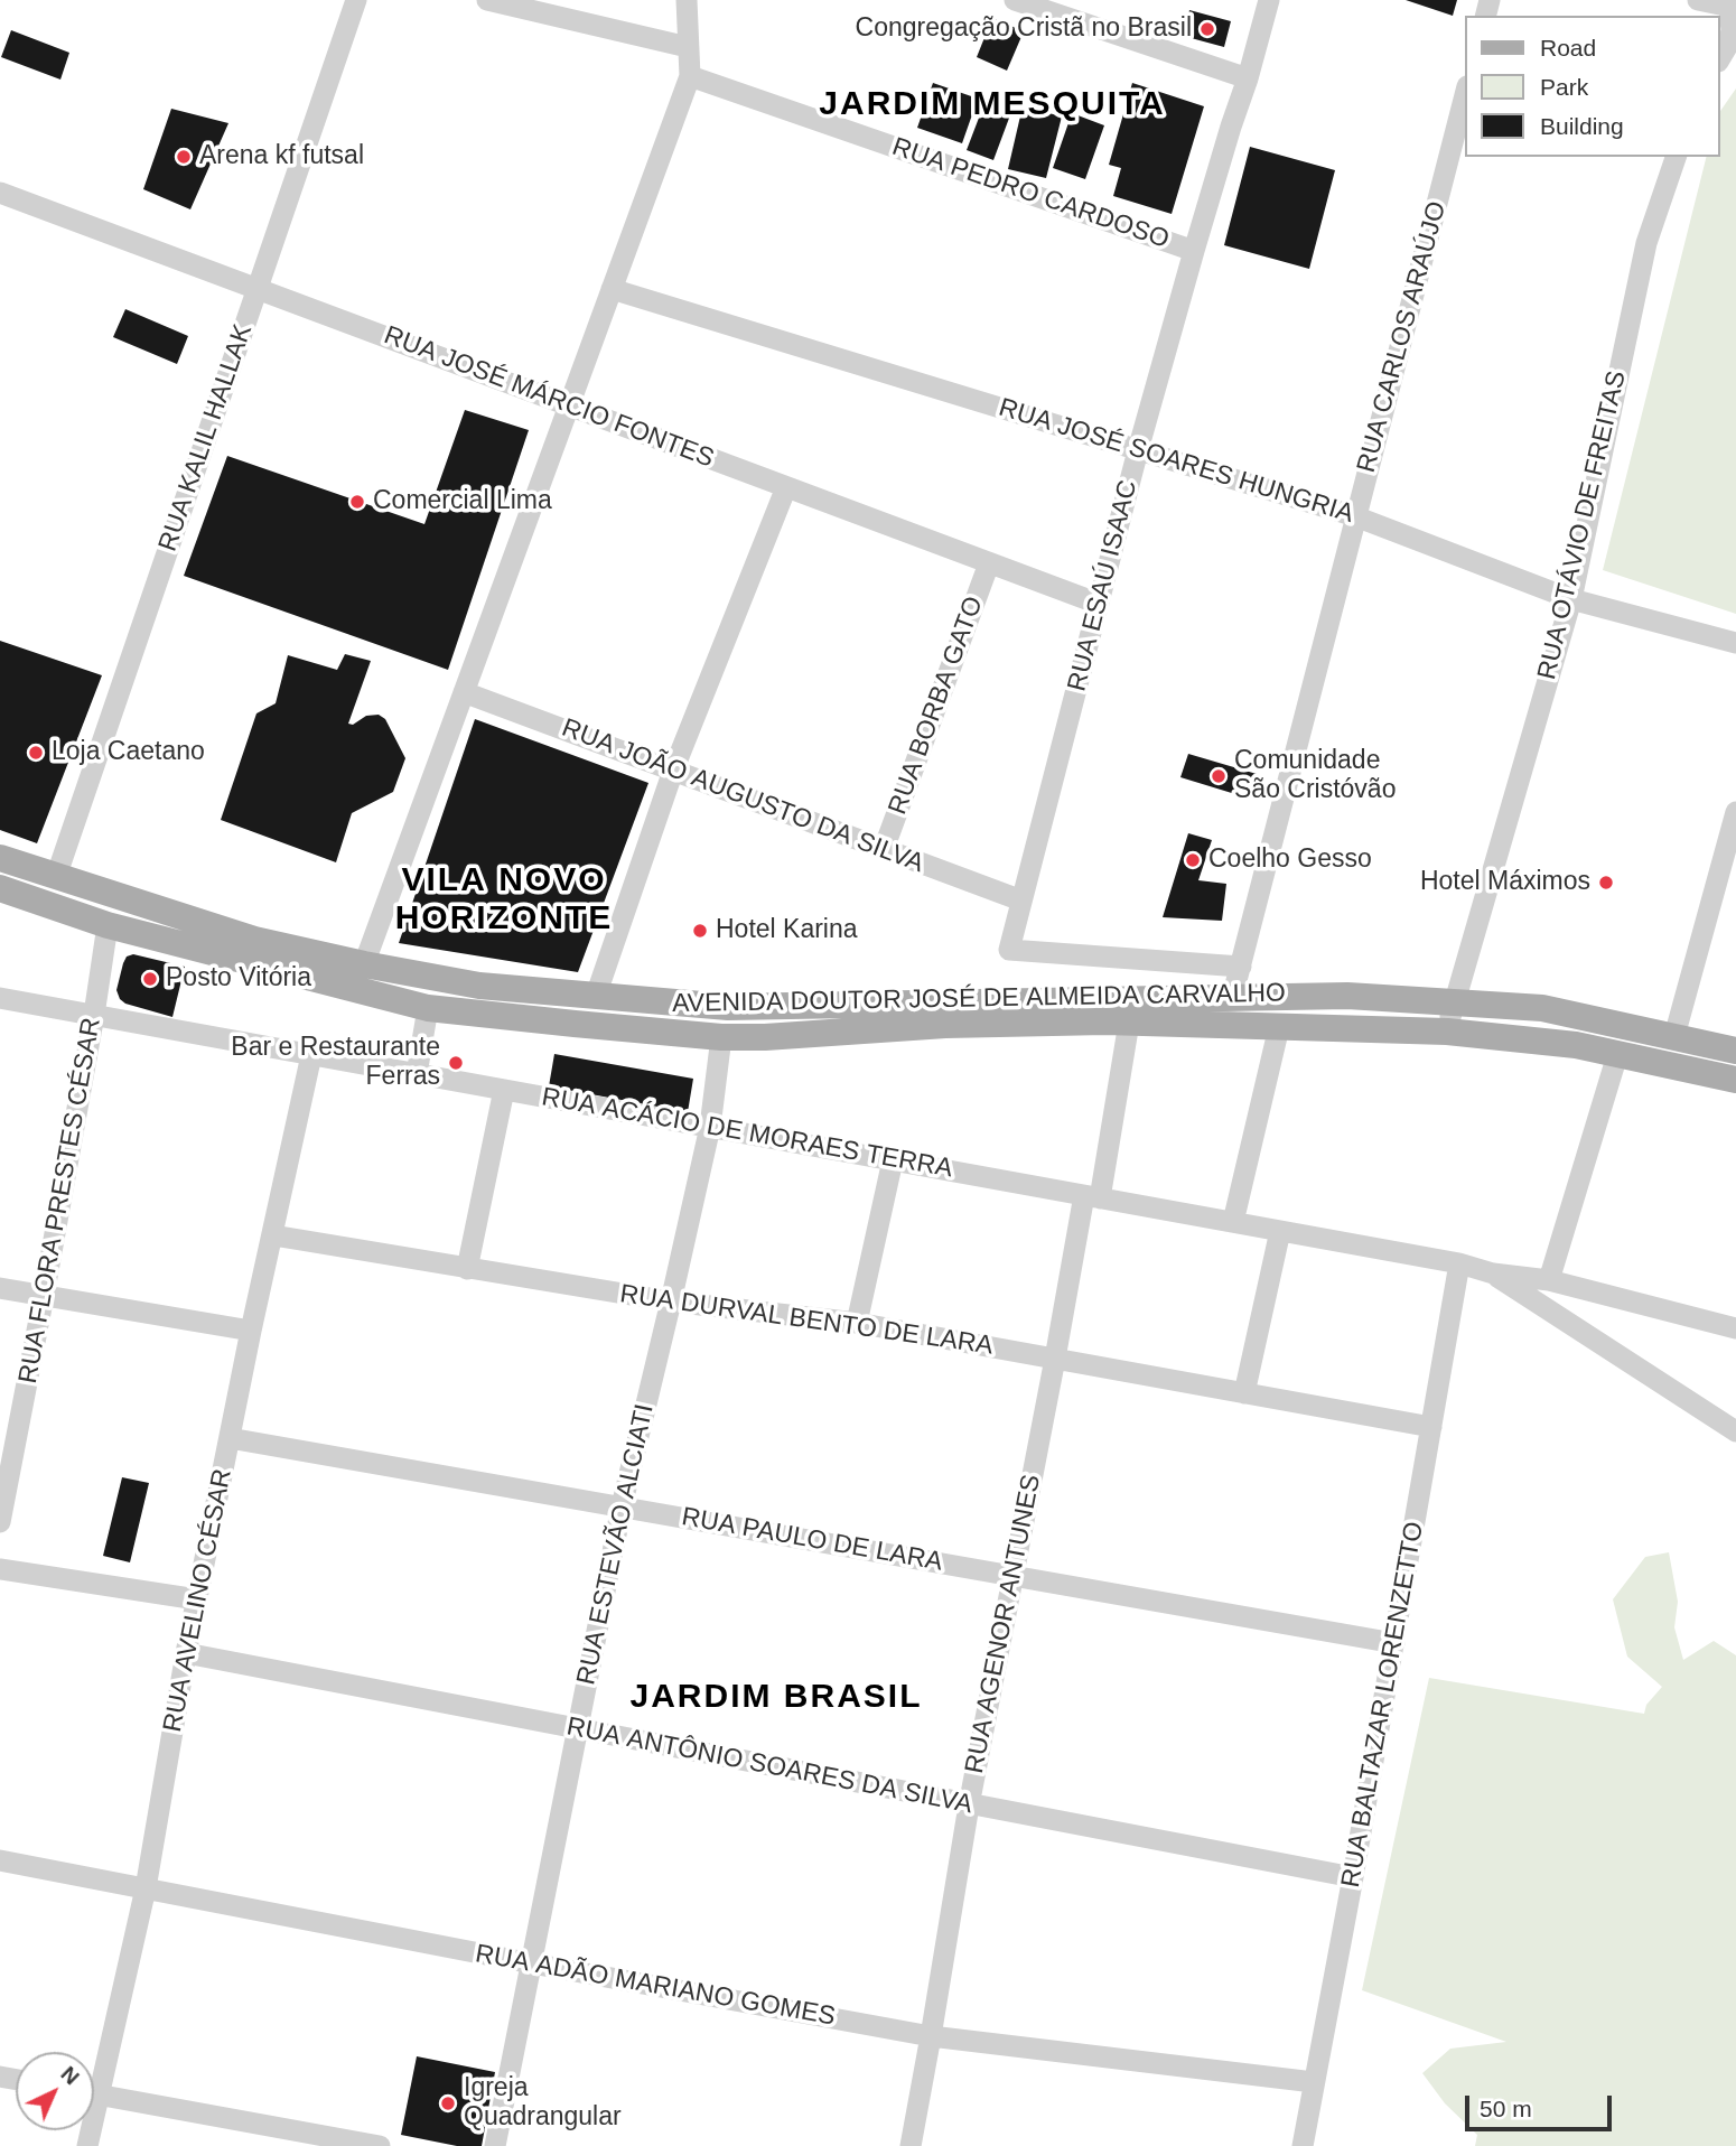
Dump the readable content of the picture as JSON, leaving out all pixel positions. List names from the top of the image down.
{
  "streets": {
    "main road": ["AVENIDA DOUTOR JOSÉ DE ALMEIDA CARVALHO"],
    "street": [
      "RUA PEDRO CARDOSO",
      "RUA CARLOS ARAÚJO",
      "RUA JOSÉ MÁRCIO FONTES",
      "RUA KALIL HALLAK",
      "RUA JOSÉ SOARES HUNGRIA",
      "RUA OTÁVIO DE FREITAS",
      "RUA ESAÚ ISAAC",
      "RUA BORBA GATO",
      "RUA JOÃO AUGUSTO DA SILVA",
      "RUA ACÁCIO DE MORAES TERRA",
      "RUA FLORA PRESTES CÉSAR",
      "RUA DURVAL BENTO DE LARA",
      "RUA PAULO DE LARA",
      "RUA ESTEVÃO ALCIATI",
      "RUA AVELINO CÉSAR",
      "RUA AGENOR ANTUNES",
      "RUA BALTAZAR LORENZETTO",
      "RUA ANTÔNIO SOARES DA SILVA",
      "RUA ADÃO MARIANO GOMES"
    ]
  },
  "crossings": [
    ["RUA PEDRO CARDOSO", "RUA ESAÚ ISAAC"],
    ["RUA CARLOS ARAÚJO", "RUA JOSÉ SOARES HUNGRIA"],
    ["RUA CARLOS ARAÚJO", "RUA ESAÚ ISAAC"],
    ["RUA CARLOS ARAÚJO", "AVENIDA DOUTOR JOSÉ DE ALMEIDA CARVALHO"],
    ["RUA JOSÉ MÁRCIO FONTES", "RUA KALIL HALLAK"],
    ["RUA JOSÉ MÁRCIO FONTES", "RUA ESAÚ ISAAC"],
    ["RUA JOSÉ MÁRCIO FONTES", "RUA BORBA GATO"],
    ["RUA KALIL HALLAK", "AVENIDA DOUTOR JOSÉ DE ALMEIDA CARVALHO"],
    ["RUA JOSÉ SOARES HUNGRIA", "RUA OTÁVIO DE FREITAS"],
    ["RUA JOSÉ SOARES HUNGRIA", "RUA ESAÚ ISAAC"],
    ["RUA OTÁVIO DE FREITAS", "AVENIDA DOUTOR JOSÉ DE ALMEIDA CARVALHO"],
    ["RUA ESAÚ ISAAC", "RUA JOÃO AUGUSTO DA SILVA"],
    ["RUA BORBA GATO", "RUA JOÃO AUGUSTO DA SILVA"],
    ["AVENIDA DOUTOR JOSÉ DE ALMEIDA CARVALHO", "RUA FLORA PRESTES CÉSAR"],
    ["AVENIDA DOUTOR JOSÉ DE ALMEIDA CARVALHO", "RUA ESTEVÃO ALCIATI"],
    ["AVENIDA DOUTOR JOSÉ DE ALMEIDA CARVALHO", "RUA AGENOR ANTUNES"],
    ["RUA ACÁCIO DE MORAES TERRA", "RUA FLORA PRESTES CÉSAR"],
    ["RUA ACÁCIO DE MORAES TERRA", "RUA ESTEVÃO ALCIATI"],
    ["RUA ACÁCIO DE MORAES TERRA", "RUA AVELINO CÉSAR"],
    ["RUA ACÁCIO DE MORAES TERRA", "RUA AGENOR ANTUNES"],
    ["RUA ACÁCIO DE MORAES TERRA", "RUA BALTAZAR LORENZETTO"],
    ["RUA DURVAL BENTO DE LARA", "RUA ESTEVÃO ALCIATI"],
    ["RUA DURVAL BENTO DE LARA", "RUA AVELINO CÉSAR"],
    ["RUA DURVAL BENTO DE LARA", "RUA AGENOR ANTUNES"],
    ["RUA DURVAL BENTO DE LARA", "RUA BALTAZAR LORENZETTO"],
    ["RUA PAULO DE LARA", "RUA ESTEVÃO ALCIATI"],
    ["RUA PAULO DE LARA", "RUA AVELINO CÉSAR"],
    ["RUA PAULO DE LARA", "RUA AGENOR ANTUNES"],
    ["RUA PAULO DE LARA", "RUA BALTAZAR LORENZETTO"],
    ["RUA ESTEVÃO ALCIATI", "RUA ANTÔNIO SOARES DA SILVA"],
    ["RUA ESTEVÃO ALCIATI", "RUA ADÃO MARIANO GOMES"],
    ["RUA AVELINO CÉSAR", "RUA ANTÔNIO SOARES DA SILVA"],
    ["RUA AVELINO CÉSAR", "RUA ADÃO MARIANO GOMES"],
    ["RUA AGENOR ANTUNES", "RUA ANTÔNIO SOARES DA SILVA"],
    ["RUA AGENOR ANTUNES", "RUA ADÃO MARIANO GOMES"],
    ["RUA BALTAZAR LORENZETTO", "RUA ANTÔNIO SOARES DA SILVA"],
    ["RUA BALTAZAR LORENZETTO", "RUA ADÃO MARIANO GOMES"]
  ],
  "districts": ["JARDIM MESQUITA", "VILA NOVO HORIZONTE", "JARDIM BRASIL"],
  "places": [
    "Congregação Cristã no Brasil",
    "Arena kf futsal",
    "Comercial Lima",
    "Loja Caetano",
    "Comunidade São Cristóvão",
    "Coelho Gesso",
    "Hotel Máximos",
    "Hotel Karina",
    "Posto Vitória",
    "Bar e Restaurante Ferras",
    "Igreja Quadrangular"
  ],
  "legend": ["Road", "Park", "Building"],
  "scale_bar": "50 m",
  "north": "top right"
}
